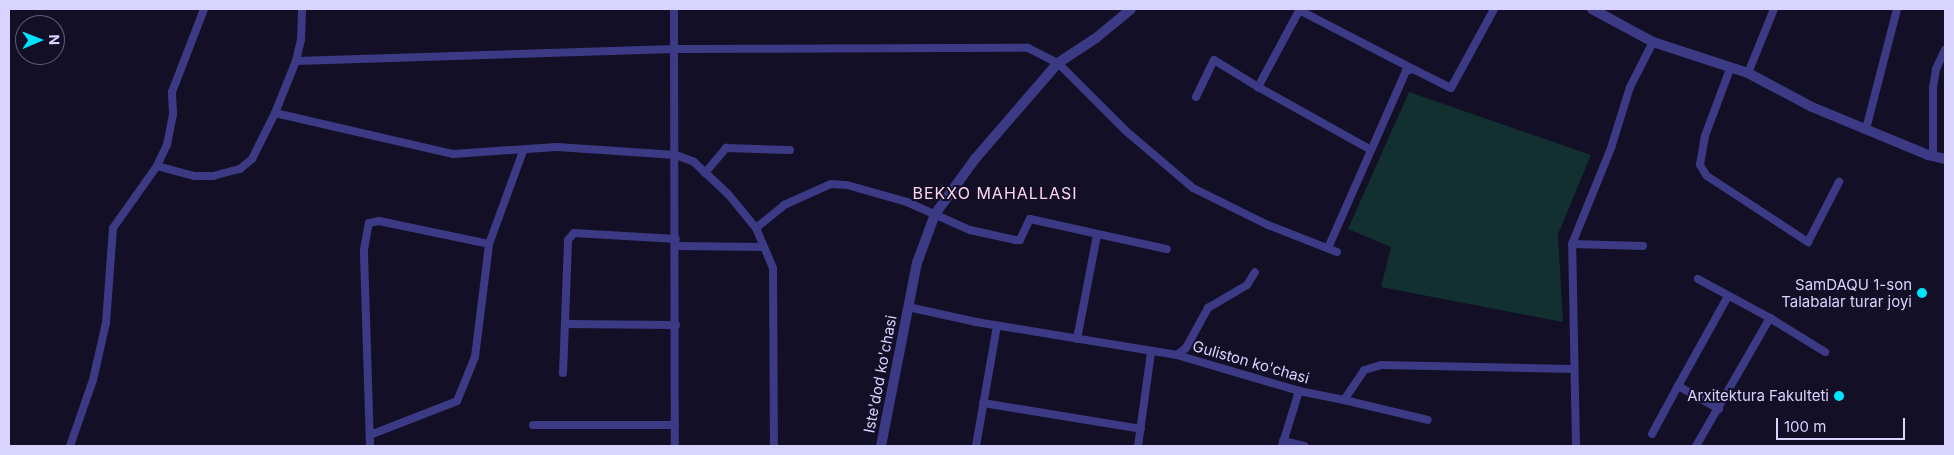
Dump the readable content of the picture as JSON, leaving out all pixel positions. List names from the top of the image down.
{
  "streets": {
    "street": ["Guliston ko'chasi", "Iste'dod ko'chasi"]
  },
  "crossings": [
    ["Guliston ko'chasi", "Iste'dod ko'chasi"]
  ],
  "districts": ["BEKXO MAHALLASI"],
  "places": ["SamDAQU 1-son Talabalar turar joyi", "Arxitektura Fakulteti"],
  "scale_bar": "100 m",
  "north": "right"
}
